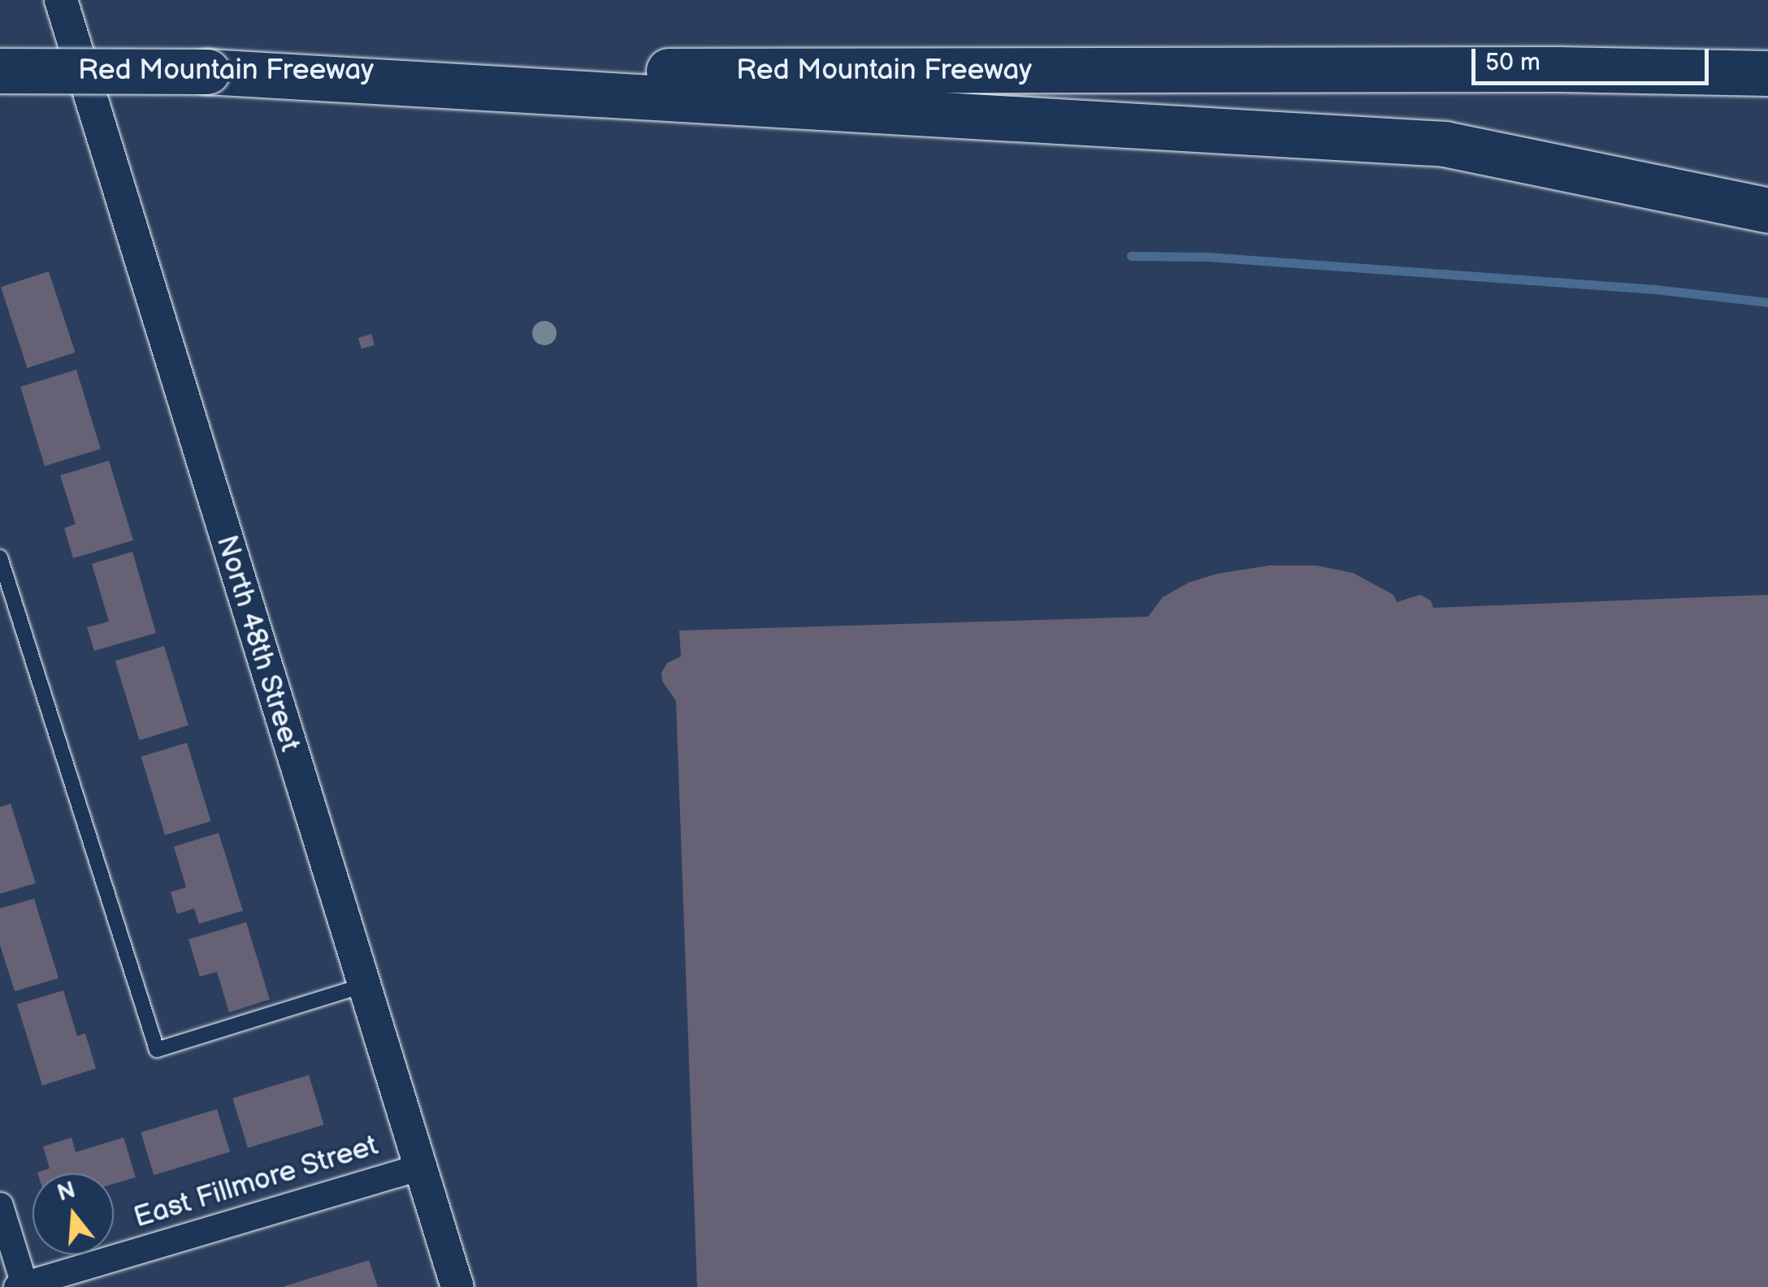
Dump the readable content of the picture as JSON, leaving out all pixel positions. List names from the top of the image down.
{
  "streets": {
    "highway": ["Red Mountain Freeway"],
    "street": ["North 48th Street", "East Fillmore Street"]
  },
  "crossings": [
    ["North 48th Street", "East Fillmore Street"]
  ],
  "scale_bar": "50 m",
  "north": "top"
}
